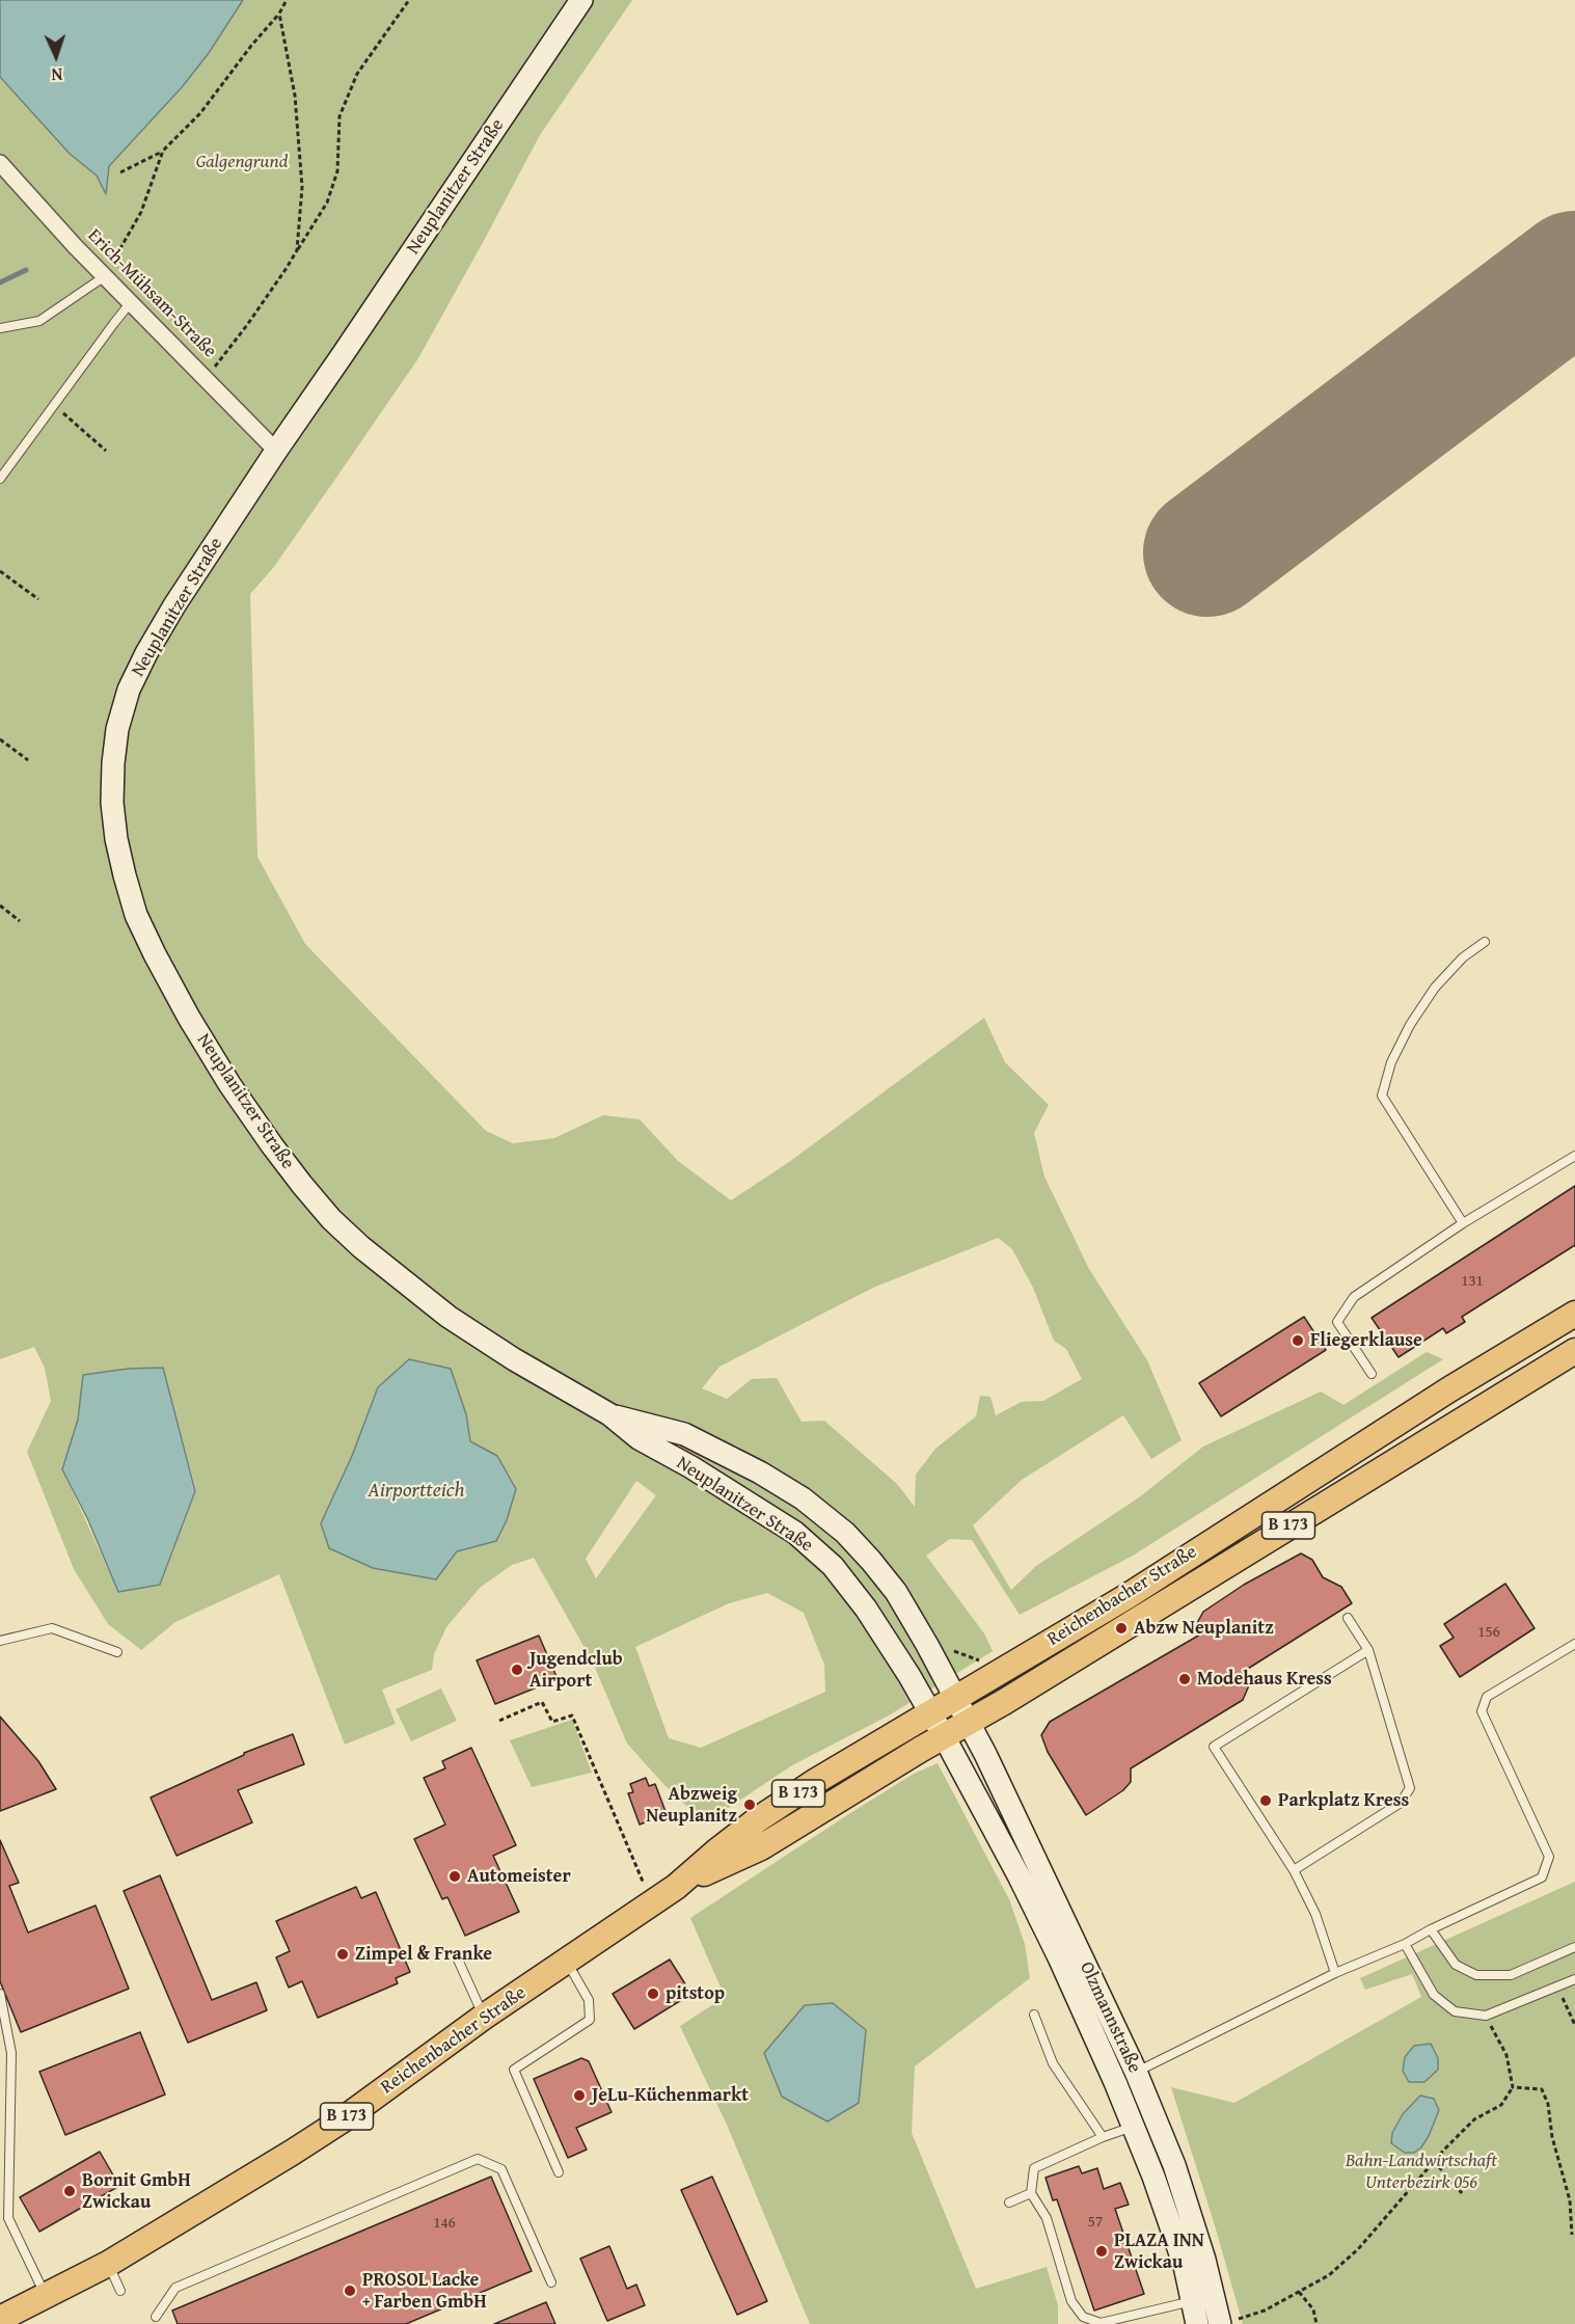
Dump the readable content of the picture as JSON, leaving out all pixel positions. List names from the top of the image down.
{
  "streets": {
    "main road": [
      "Neuplanitzer Straße",
      "B 173",
      "Reichenbacher Straße",
      "Olzmannstraße"
    ],
    "street": ["Erich-Mühsam-Straße"]
  },
  "crossings": [
    ["Neuplanitzer Straße", "Erich-Mühsam-Straße"],
    ["Neuplanitzer Straße", "Reichenbacher Straße"],
    ["Neuplanitzer Straße", "Olzmannstraße"],
    ["Reichenbacher Straße", "Olzmannstraße"]
  ],
  "water": ["Airportteich"],
  "parks": ["Galgengrund", "Bahn-Landwirtschaft Unterbezirk 056"],
  "places": [
    "Fliegerklause",
    "Abzw Neuplanitz",
    "Jugendclub Airport",
    "Modehaus Kress",
    "Parkplatz Kress",
    "Abzweig Neuplanitz",
    "Automeister",
    "Zimpel & Franke",
    "pitstop",
    "JeLu-Küchenmarkt",
    "Bornit GmbH Zwickau",
    "PLAZA INN Zwickau",
    "PROSOL Lacke + Farben GmbH"
  ],
  "house_numbers": [
    "131",
    "156",
    "57",
    "146"
  ],
  "north": "bottom"
}
